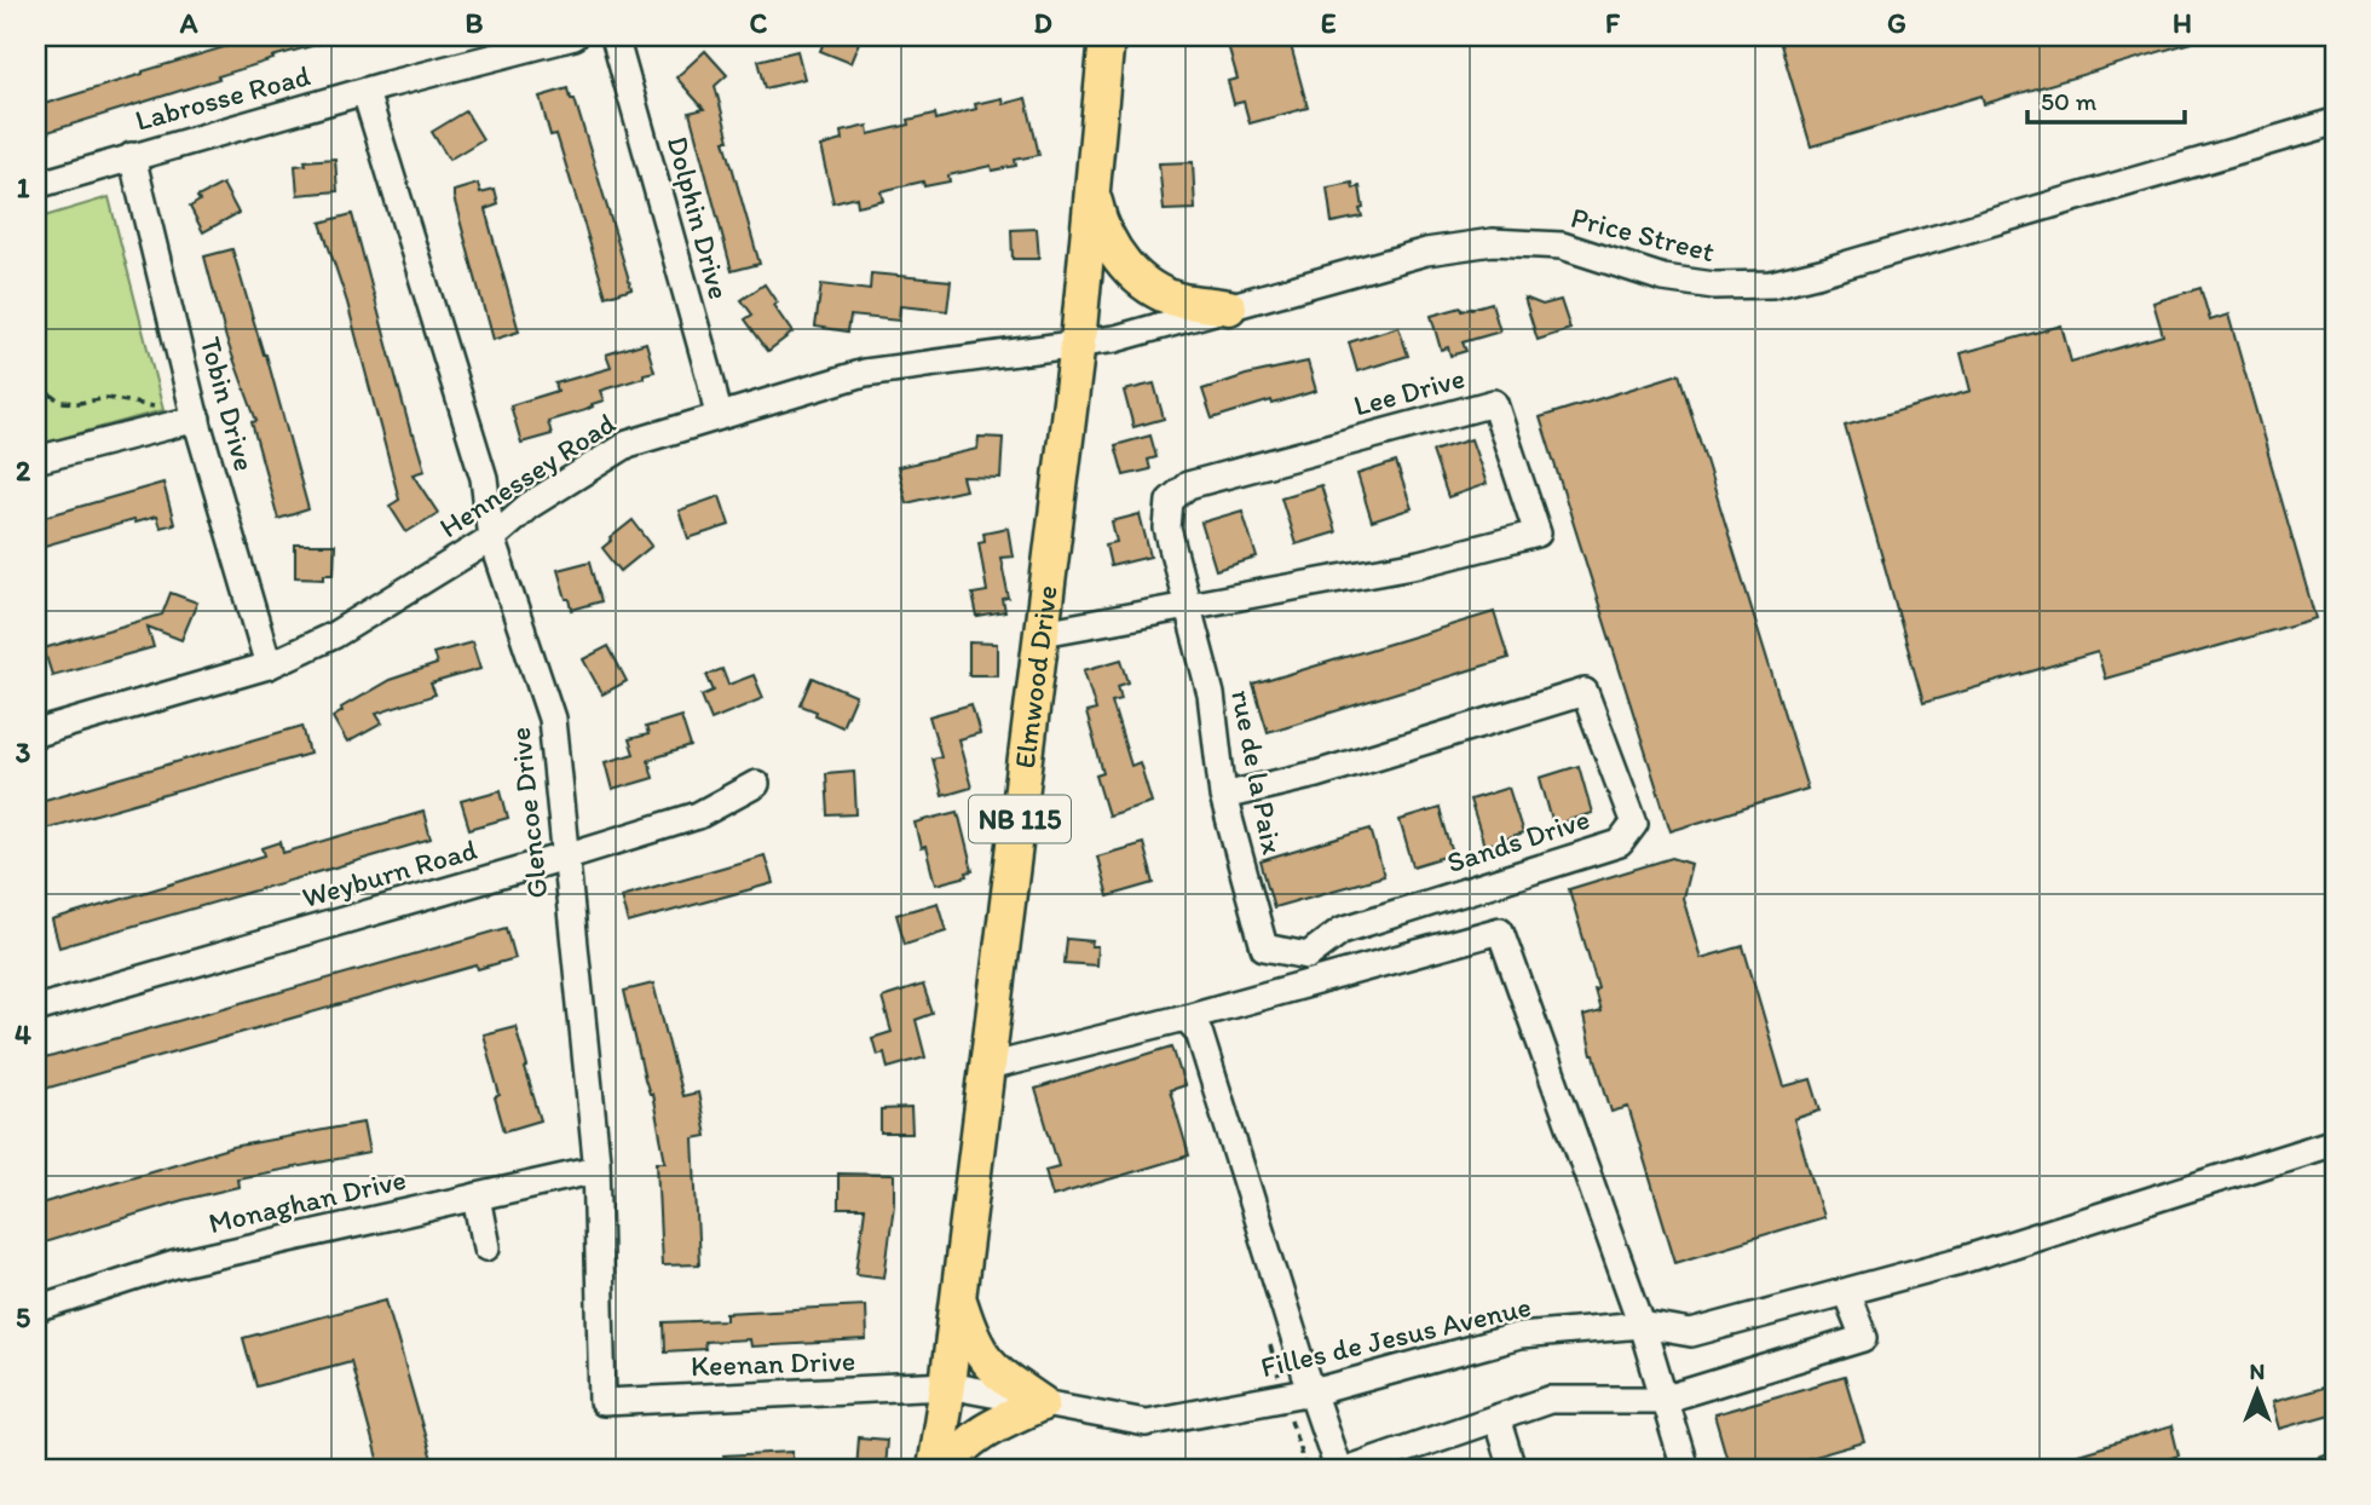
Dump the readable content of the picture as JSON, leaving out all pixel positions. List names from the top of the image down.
{
  "streets": {
    "main road": ["Elmwood Drive", "NB 115"],
    "street": [
      "Labrosse Road",
      "Dolphin Drive",
      "Price Street",
      "Lee Drive",
      "Tobin Drive",
      "Hennessey Road",
      "rue de la Paix",
      "Glencoe Drive",
      "Sands Drive",
      "Weyburn Road",
      "Monaghan Drive",
      "Filles de Jesus Avenue",
      "Keenan Drive"
    ]
  },
  "crossings": [
    ["Labrosse Road", "Tobin Drive"],
    ["Labrosse Road", "Glencoe Drive"],
    ["Dolphin Drive", "Hennessey Road"],
    ["Price Street", "Hennessey Road"],
    ["Price Street", "Elmwood Drive"],
    ["Lee Drive", "rue de la Paix"],
    ["Tobin Drive", "Hennessey Road"],
    ["Hennessey Road", "Elmwood Drive"],
    ["Hennessey Road", "Glencoe Drive"],
    ["Elmwood Drive", "Filles de Jesus Avenue"],
    ["Elmwood Drive", "Keenan Drive"],
    ["rue de la Paix", "Sands Drive"],
    ["Glencoe Drive", "Weyburn Road"],
    ["Glencoe Drive", "Monaghan Drive"],
    ["Glencoe Drive", "Keenan Drive"],
    ["Filles de Jesus Avenue", "Keenan Drive"]
  ],
  "scale_bar": "50 m",
  "north": "top",
  "grid": {
    "columns": [
      "A",
      "B",
      "C",
      "D",
      "E",
      "F",
      "G",
      "H"
    ],
    "rows": [
      "1",
      "2",
      "3",
      "4",
      "5"
    ]
  }
}
